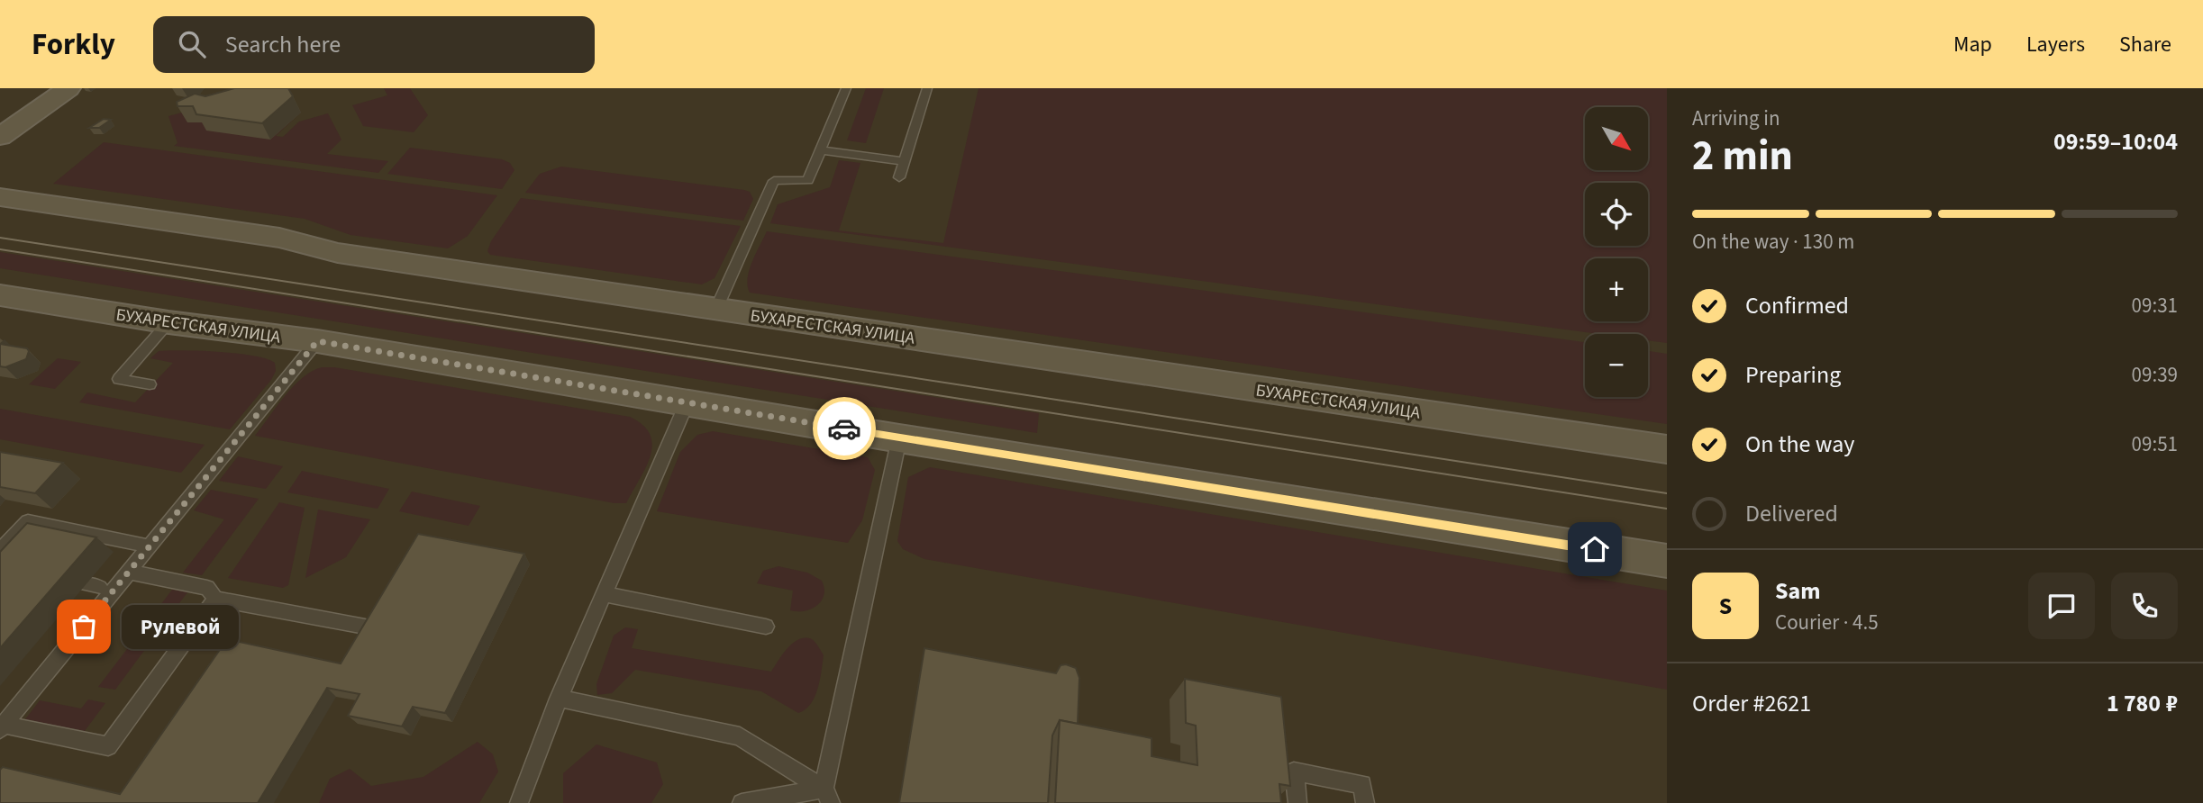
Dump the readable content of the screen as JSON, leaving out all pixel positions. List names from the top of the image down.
{
  "streets": {
    "street": ["БУХАРЕСТСКАЯ УЛИЦА"]
  },
  "places": ["Рулевой"],
  "north": "bottom right",
  "page": {
    "header": "Forkly",
    "search": "Search here",
    "nav": ["Map", "Layers", "Share"],
    "heading": ["2 min", "Arriving in", "09:59–10:04"],
    "panel": [
      "Sam",
      "Courier · 4.5",
      "Order #2621",
      "1 780 ₽"
    ],
    "map_buttons": ["+", "−"],
    "bar": "On the way · 130 m",
    "list": [
      ["Confirmed", "09:31"],
      ["Preparing", "09:39"],
      ["On the way", "09:51"],
      "Delivered"
    ],
    "round": "S",
    "bubble": "Рулевой"
  }
}
